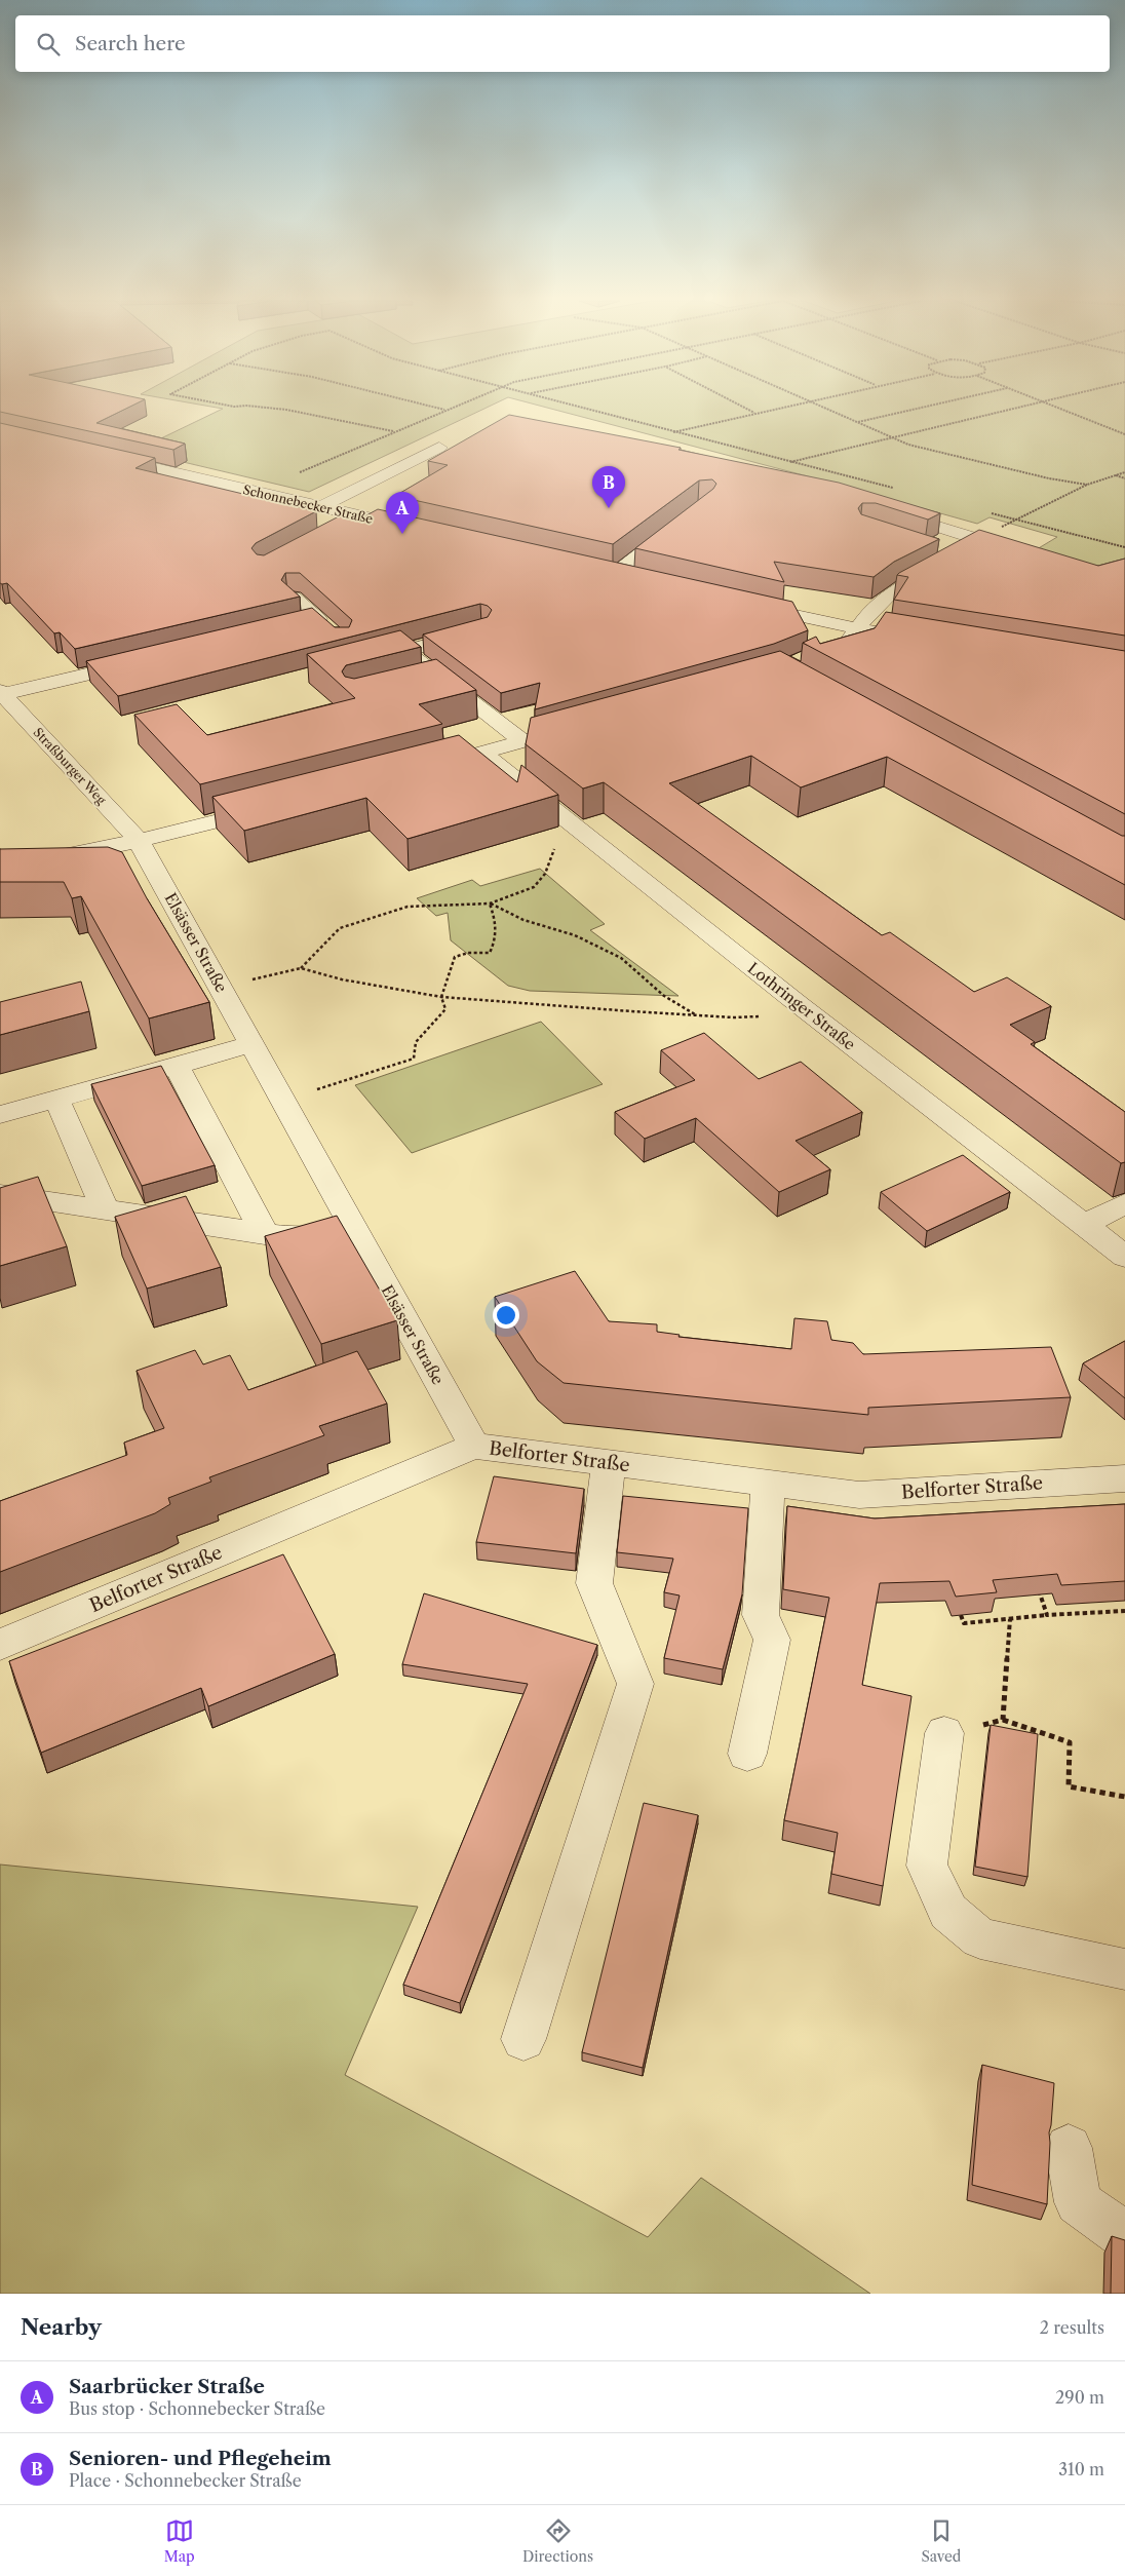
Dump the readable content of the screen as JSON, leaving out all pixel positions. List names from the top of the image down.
{
  "streets": {
    "street": [
      "Schonnebecker Straße",
      "Straßburger Weg",
      "Elsässer Straße",
      "Lothringer Straße",
      "Belforter Straße"
    ]
  },
  "crossings": [
    ["Straßburger Weg", "Elsässer Straße"],
    ["Elsässer Straße", "Belforter Straße"]
  ],
  "page": {
    "search": "Search here",
    "pins": ["B", "A"],
    "heading": ["Nearby", "2 results"],
    "list": [
      {
        "mark": "A",
        "name": "Saarbrücker Straße",
        "note": "Bus stop · Schonnebecker Straße",
        "value": "290 m"
      },
      {
        "mark": "B",
        "name": "Senioren- und Pflegeheim",
        "note": "Place · Schonnebecker Straße",
        "value": "310 m"
      }
    ],
    "nav": ["Map", "Directions", "Saved"]
  }
}
